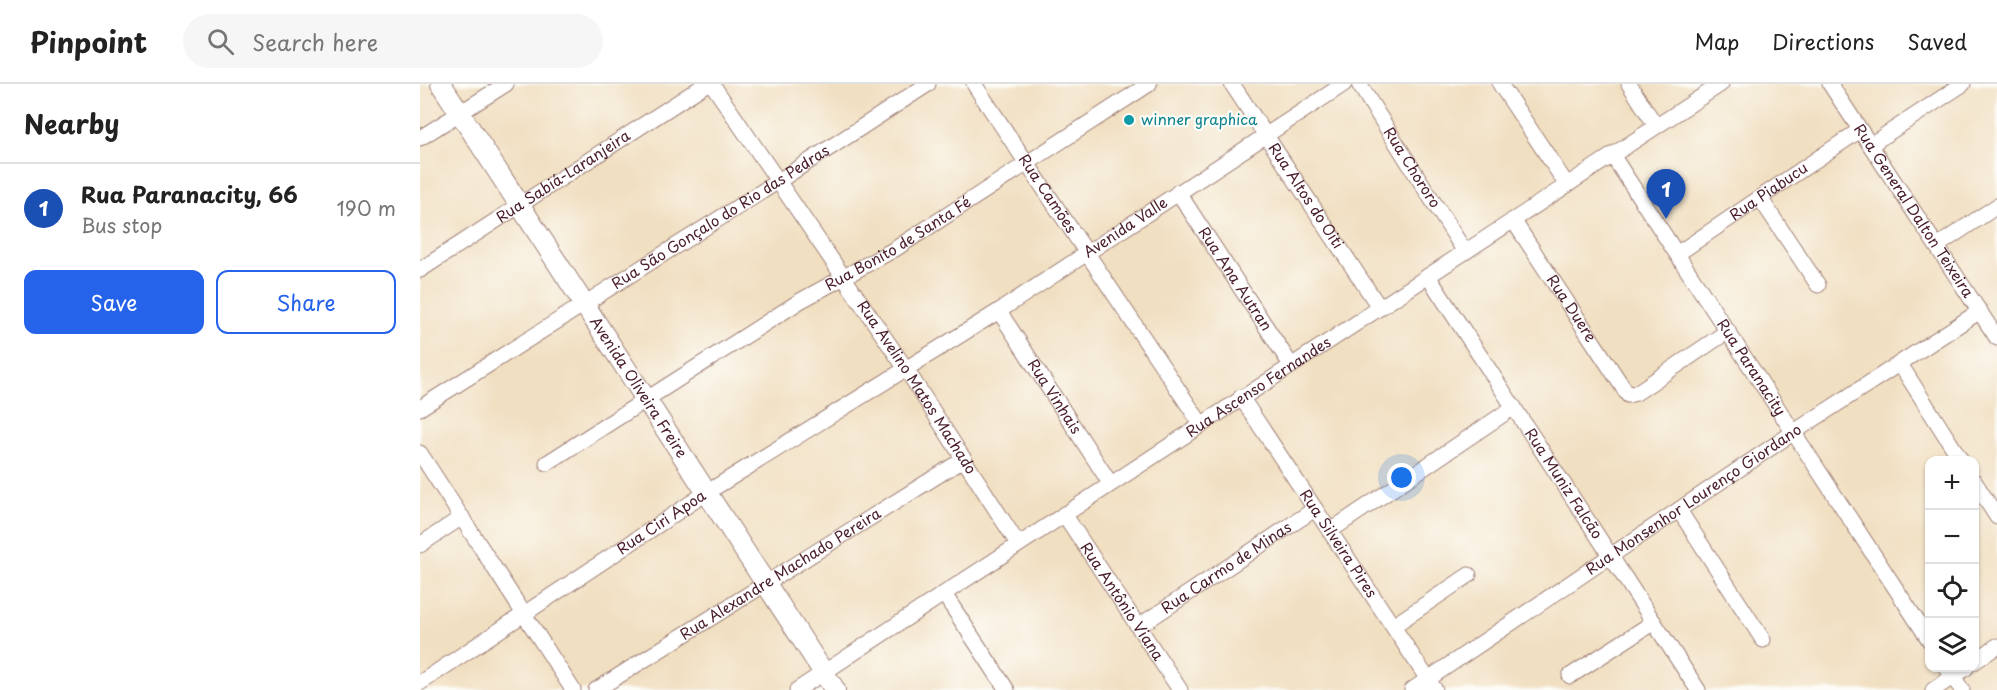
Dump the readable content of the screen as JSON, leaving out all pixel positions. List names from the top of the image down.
{
  "streets": {
    "street": [
      "Rua Chororo",
      "Rua Sabiá-Laranjeira",
      "Rua Piabucu",
      "Rua Camões",
      "Rua Altos do Oiti",
      "Rua General Dalton Teixeira",
      "Rua São Gonçalo do Rio das Pedras",
      "Avenida Valle",
      "Rua Bonito de Santa Fé",
      "Rua Ana Autran",
      "Rua Duere",
      "Rua Paranacity",
      "Rua Ascenso Fernandes",
      "Avenida Oliveira Freire",
      "Rua Avelino Matos Machado",
      "Rua Vinhais",
      "Rua Muniz Falcão",
      "Rua Monsenhor Lourenço Giordano",
      "Rua Ciri Apoa",
      "Rua Silveira Pires",
      "Rua Carmo de Minas",
      "Rua Alexandre Machado Pereira",
      "Rua Antônio Viana"
    ]
  },
  "crossings": [
    ["Rua Chororo", "Rua Ascenso Fernandes"],
    ["Rua Sabiá-Laranjeira", "Avenida Oliveira Freire"],
    ["Rua Piabucu", "Rua General Dalton Teixeira"],
    ["Rua Piabucu", "Rua Paranacity"],
    ["Rua Camões", "Avenida Valle"],
    ["Rua Camões", "Rua Bonito de Santa Fé"],
    ["Rua Camões", "Rua Ascenso Fernandes"],
    ["Rua Altos do Oiti", "Avenida Valle"],
    ["Rua Altos do Oiti", "Rua Ascenso Fernandes"],
    ["Rua General Dalton Teixeira", "Rua Monsenhor Lourenço Giordano"],
    ["Rua São Gonçalo do Rio das Pedras", "Avenida Oliveira Freire"],
    ["Rua São Gonçalo do Rio das Pedras", "Rua Avelino Matos Machado"],
    ["Avenida Valle", "Rua Ana Autran"],
    ["Avenida Valle", "Rua Avelino Matos Machado"],
    ["Avenida Valle", "Rua Vinhais"],
    ["Avenida Valle", "Rua Ciri Apoa"],
    ["Rua Bonito de Santa Fé", "Avenida Oliveira Freire"],
    ["Rua Bonito de Santa Fé", "Rua Avelino Matos Machado"],
    ["Rua Ana Autran", "Rua Ascenso Fernandes"],
    ["Rua Duere", "Rua Paranacity"],
    ["Rua Duere", "Rua Ascenso Fernandes"],
    ["Rua Paranacity", "Rua Ascenso Fernandes"],
    ["Rua Paranacity", "Rua Monsenhor Lourenço Giordano"],
    ["Rua Ascenso Fernandes", "Avenida Oliveira Freire"],
    ["Rua Ascenso Fernandes", "Rua Avelino Matos Machado"],
    ["Rua Ascenso Fernandes", "Rua Vinhais"],
    ["Rua Ascenso Fernandes", "Rua Muniz Falcão"],
    ["Rua Ascenso Fernandes", "Rua Silveira Pires"],
    ["Rua Ascenso Fernandes", "Rua Antônio Viana"],
    ["Avenida Oliveira Freire", "Rua Ciri Apoa"],
    ["Avenida Oliveira Freire", "Rua Alexandre Machado Pereira"],
    ["Rua Avelino Matos Machado", "Rua Ciri Apoa"],
    ["Rua Avelino Matos Machado", "Rua Alexandre Machado Pereira"],
    ["Rua Muniz Falcão", "Rua Monsenhor Lourenço Giordano"],
    ["Rua Monsenhor Lourenço Giordano", "Rua Silveira Pires"],
    ["Rua Silveira Pires", "Rua Carmo de Minas"],
    ["Rua Carmo de Minas", "Rua Antônio Viana"]
  ],
  "places": ["winner graphica"],
  "page": {
    "header": "Pinpoint",
    "search": "Search here",
    "nav": ["Map", "Directions", "Saved"],
    "heading": "Nearby",
    "list": [
      {
        "mark": "1",
        "name": "Rua Paranacity, 66",
        "note": "Bus stop",
        "value": "190 m"
      }
    ],
    "pins": "1",
    "buttons": ["Save", "Share"],
    "map_buttons": ["+", "−"]
  }
}
